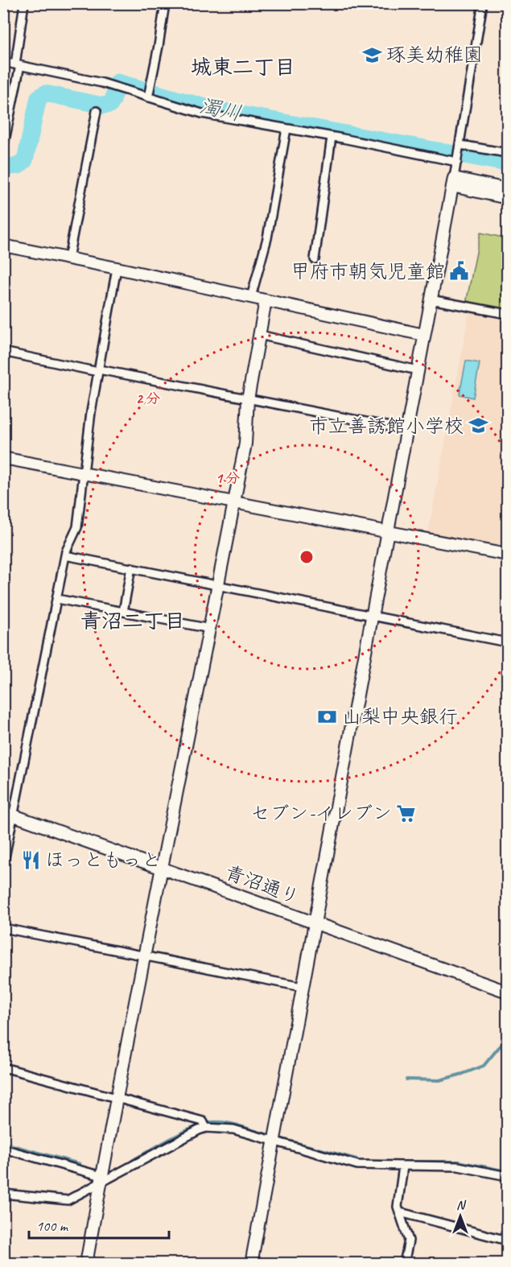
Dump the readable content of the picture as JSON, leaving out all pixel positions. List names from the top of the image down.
{
  "streets": {
    "street": ["青沼通り"]
  },
  "districts": ["城東二丁目", "青沼二丁目"],
  "water": ["濁川"],
  "places": {
    "school or university": ["琢美幼稚園", "市立善誘館小学校"],
    "public building": ["甲府市朝気児童館"],
    "bank": ["山梨中央銀行"],
    "supermarket": ["セブン-イレブン"],
    "restaurant": ["ほっともっと"]
  },
  "scale_bar": "100 m",
  "north": "top",
  "rings": ["2 分", "1 分"]
}
